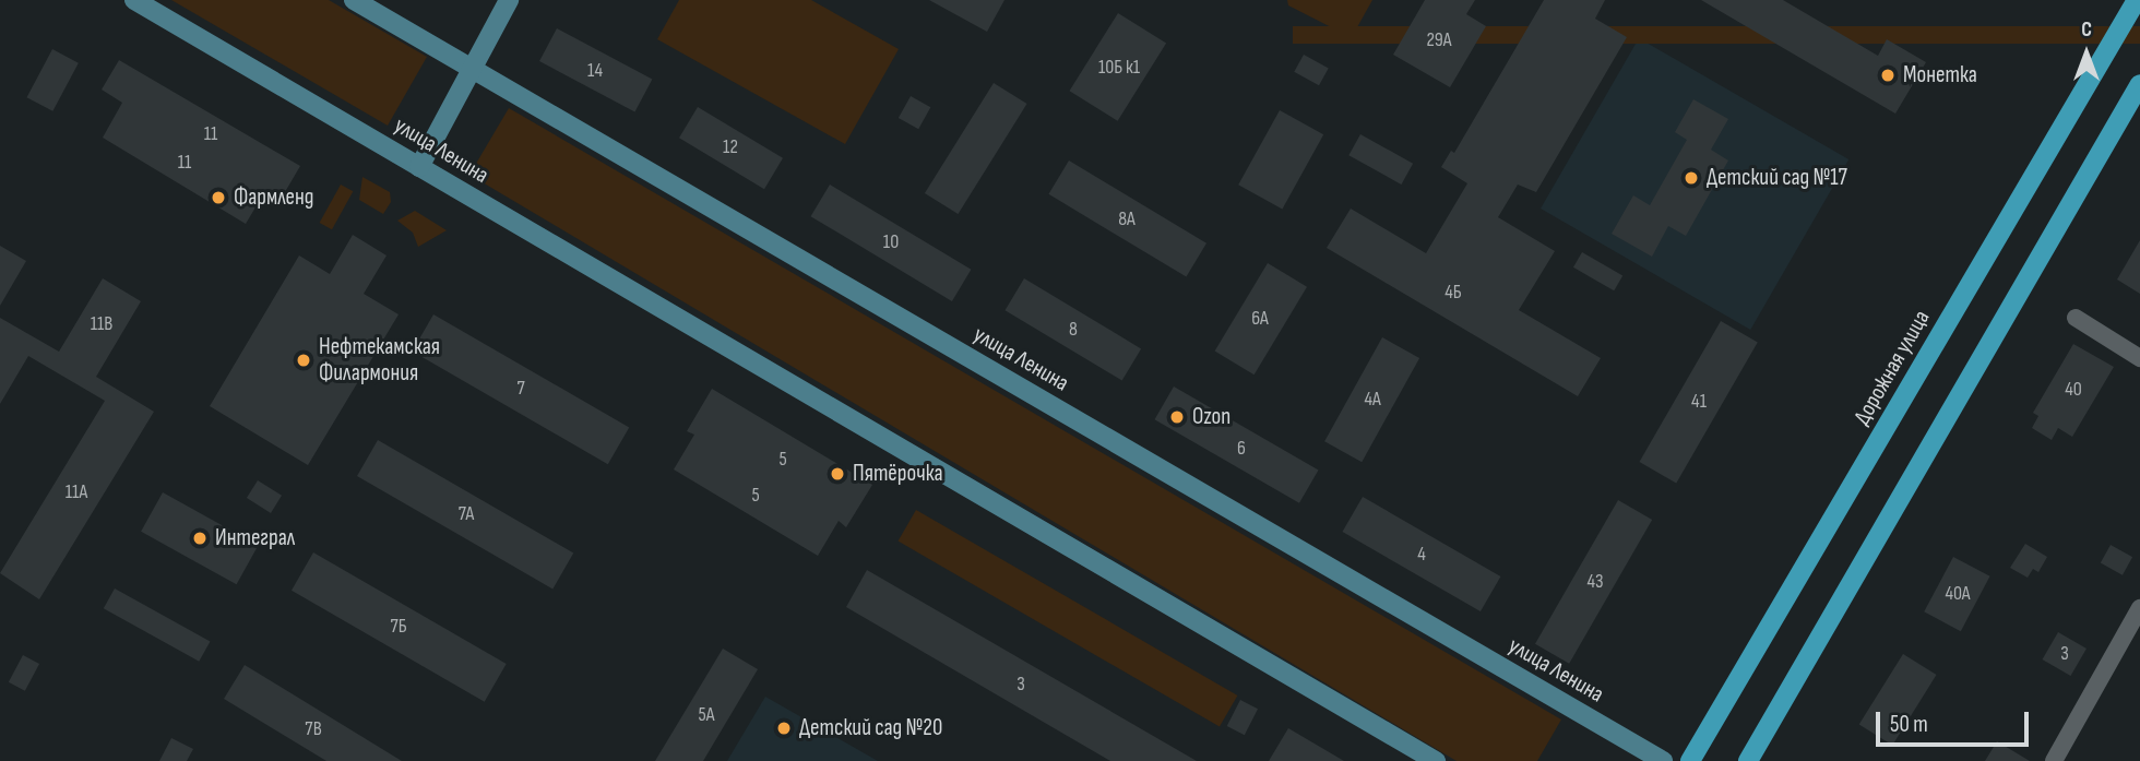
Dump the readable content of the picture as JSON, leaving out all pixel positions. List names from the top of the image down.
{
  "streets": {
    "main road": ["улица Ленина", "Дорожная улица"]
  },
  "places": [
    "Монетка",
    "Детский сад №17",
    "Фармленд",
    "Нефтекамская Филармония",
    "Ozon",
    "Пятёрочка",
    "Интеграл",
    "Детский сад №20"
  ],
  "house_numbers": [
    "29А",
    "10Б к1",
    "14",
    "11",
    "12",
    "11",
    "8А",
    "10",
    "4Б",
    "6А",
    "11В",
    "8",
    "7",
    "40",
    "4А",
    "41",
    "6",
    "5",
    "11А",
    "5",
    "7А",
    "4",
    "43",
    "40А",
    "7Б",
    "3",
    "3",
    "5А",
    "7В"
  ],
  "scale_bar": "50 m",
  "north": "top"
}
